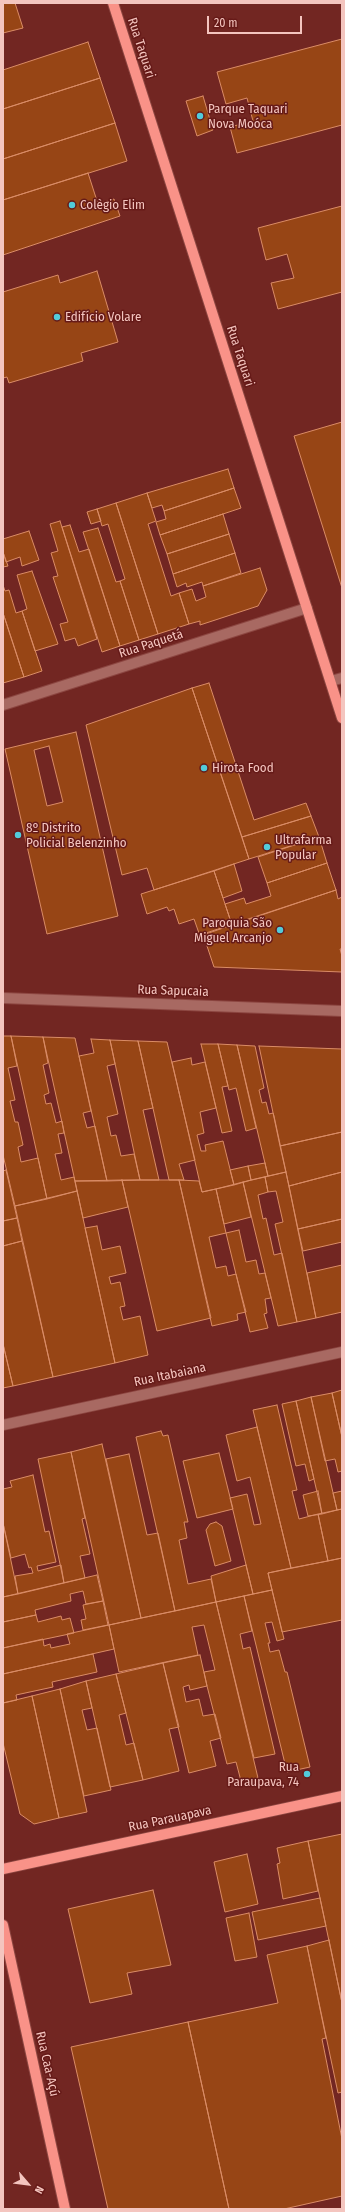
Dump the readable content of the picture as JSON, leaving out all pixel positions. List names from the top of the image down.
{
  "streets": {
    "main road": ["Rua Taquari", "Rua Parauapava", "Rua Caa-Açú"],
    "street": ["Rua Paquetá", "Rua Sapucaia", "Rua Itabaiana"]
  },
  "crossings": [
    ["Rua Taquari", "Rua Paquetá"]
  ],
  "places": [
    "Parque Taquari Nova Moóca",
    "Colègio Elim",
    "Edifício Volare",
    "Hirota Food",
    "8º Distrito Policial Belenzinho",
    "Ultrafarma Popular",
    "Paroquia São Miguel Arcanjo",
    "Rua Paraupava, 74"
  ],
  "scale_bar": "20 m",
  "north": "bottom right"
}
